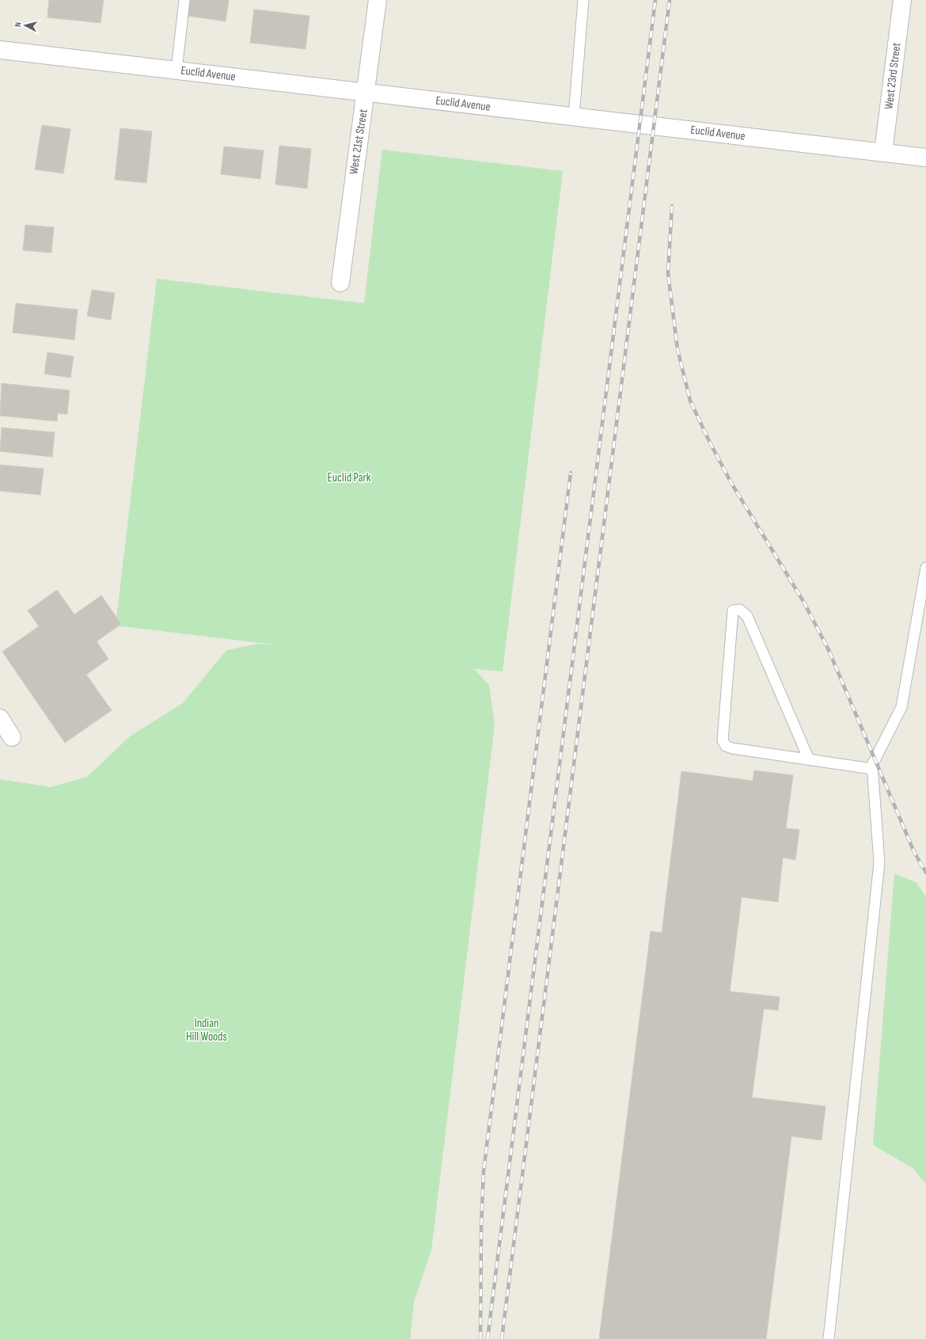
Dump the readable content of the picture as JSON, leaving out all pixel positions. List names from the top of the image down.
{
  "streets": {
    "street": ["Euclid Avenue", "West 23rd Street", "West 21st Street"]
  },
  "crossings": [
    ["Euclid Avenue", "West 23rd Street"],
    ["Euclid Avenue", "West 21st Street"]
  ],
  "parks": ["Euclid Park", "Indian Hill Woods"],
  "north": "left"
}
